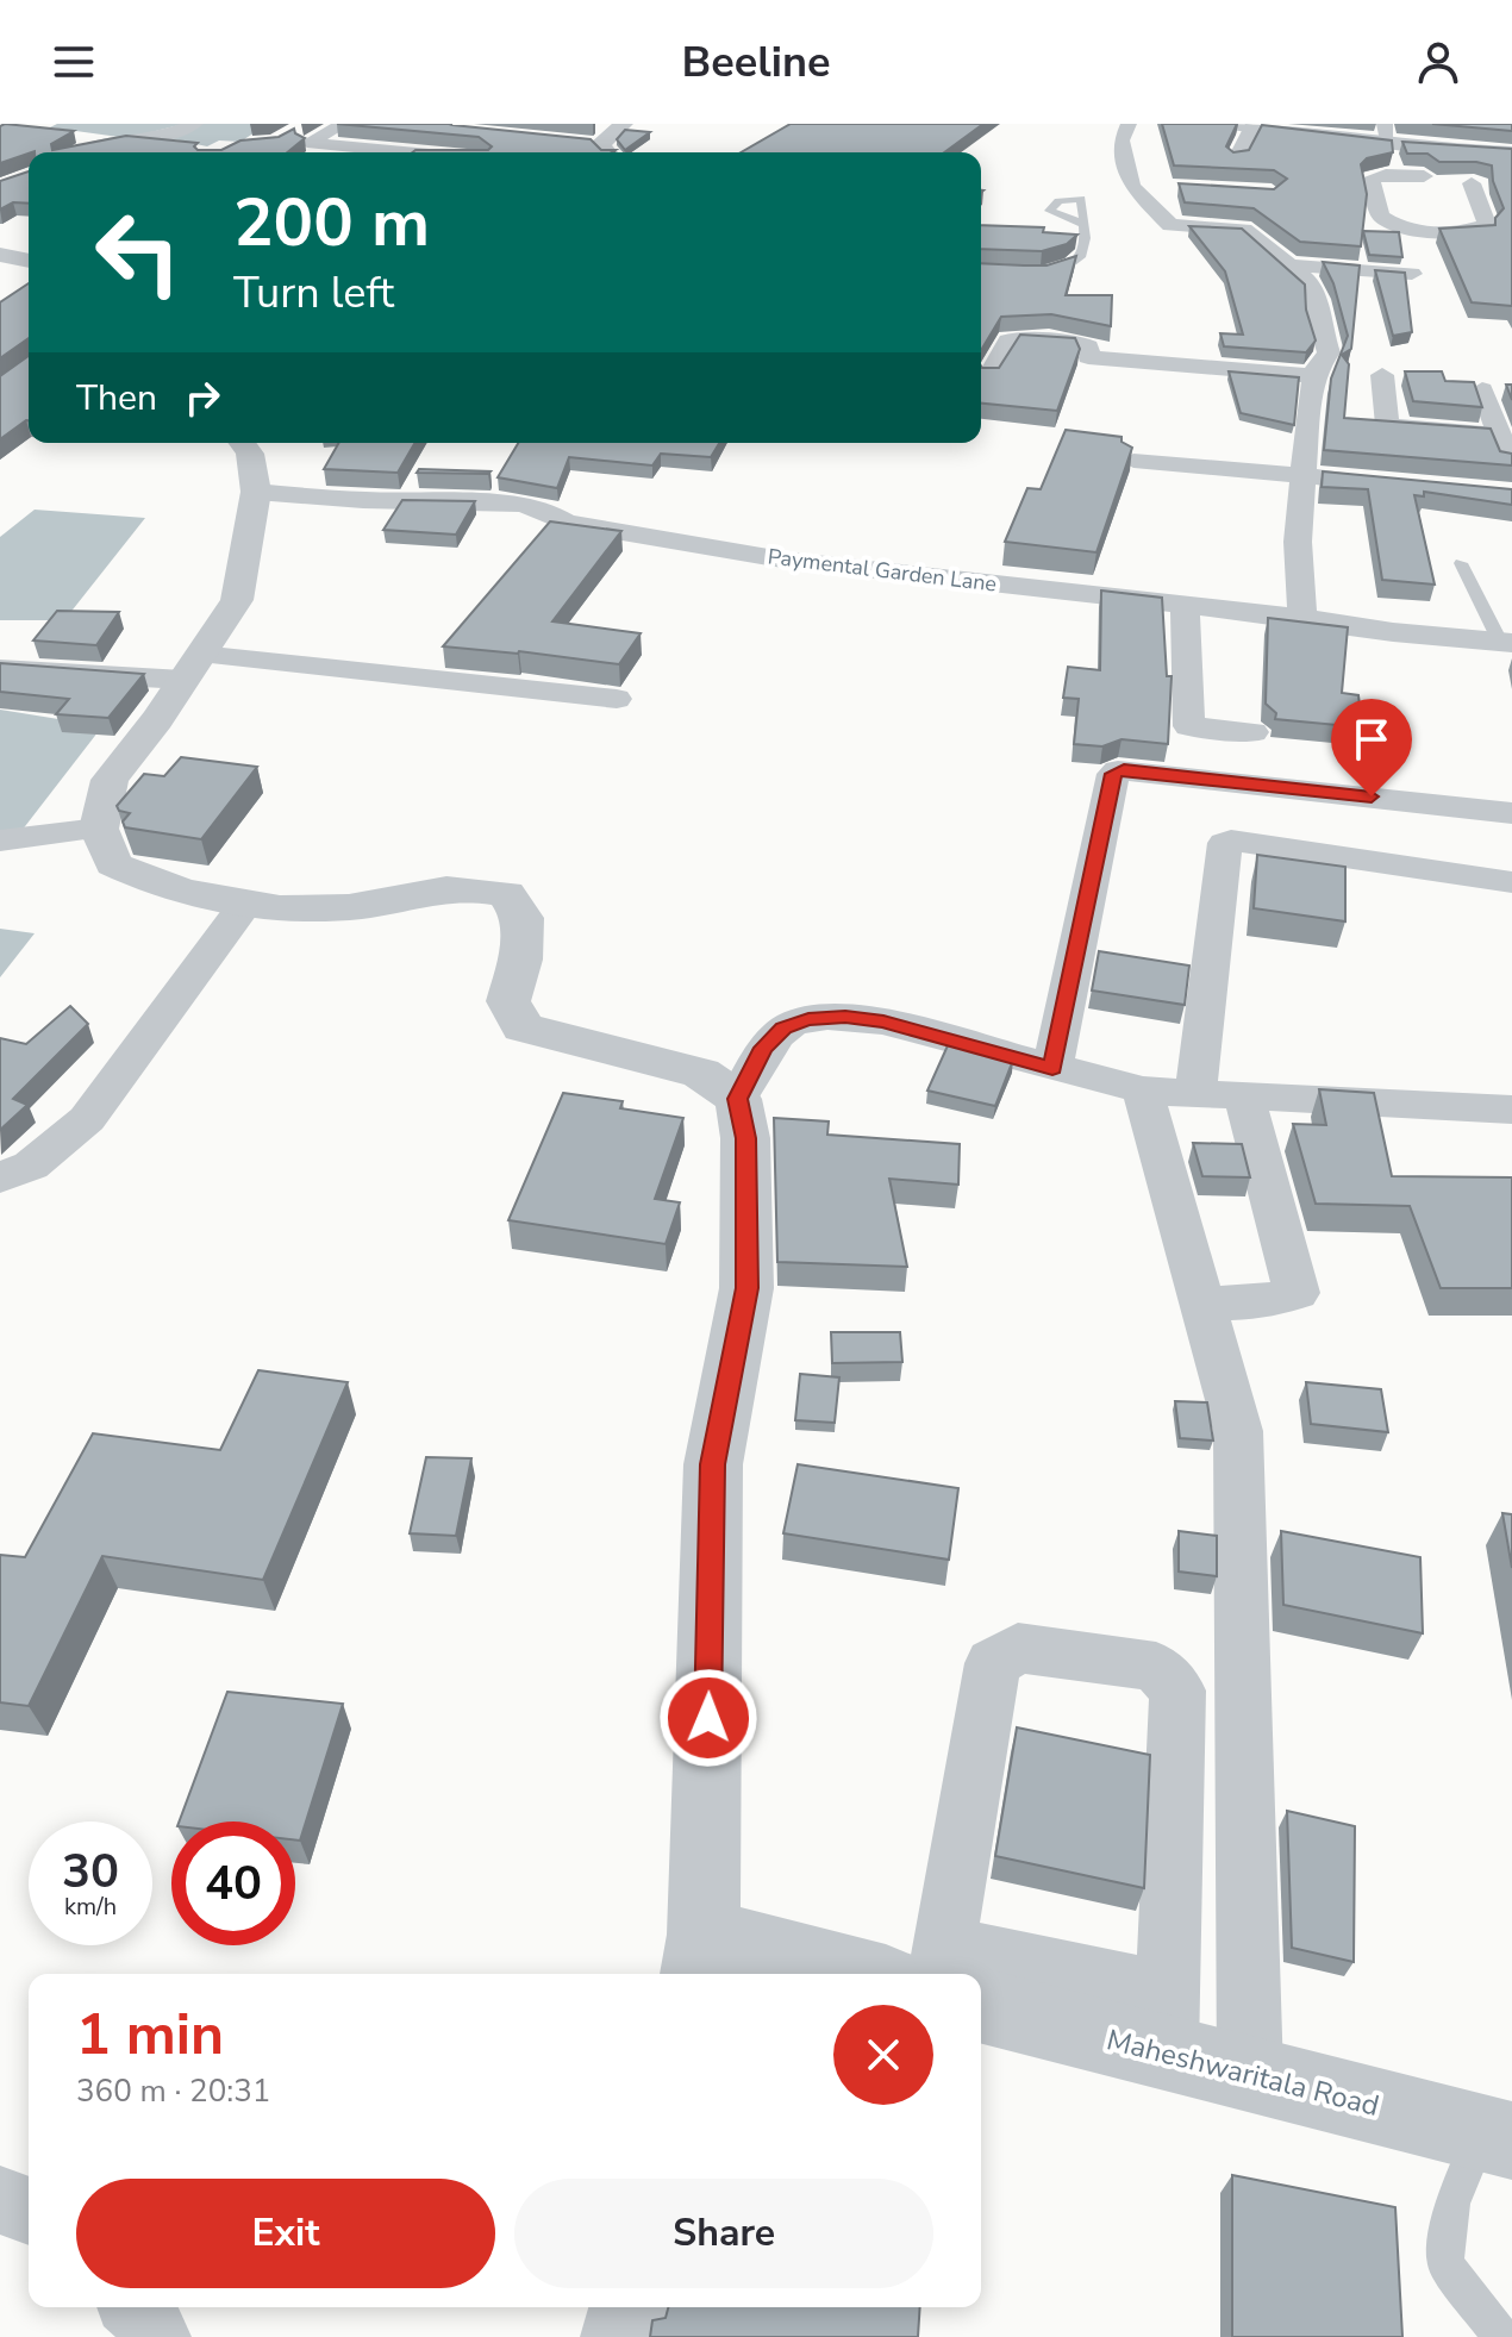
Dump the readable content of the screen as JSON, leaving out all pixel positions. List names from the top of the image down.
{
  "streets": {
    "street": ["Paymental Garden Lane", "Maheshwaritala Road"]
  },
  "page": {
    "header": "Beeline",
    "turn": ["200 m", "Turn left"],
    "then": "Then",
    "speed": "30 km/h",
    "limit": "40",
    "heading": ["1 min", "360 m · 20:31"],
    "buttons": ["Exit", "Share"]
  }
}
